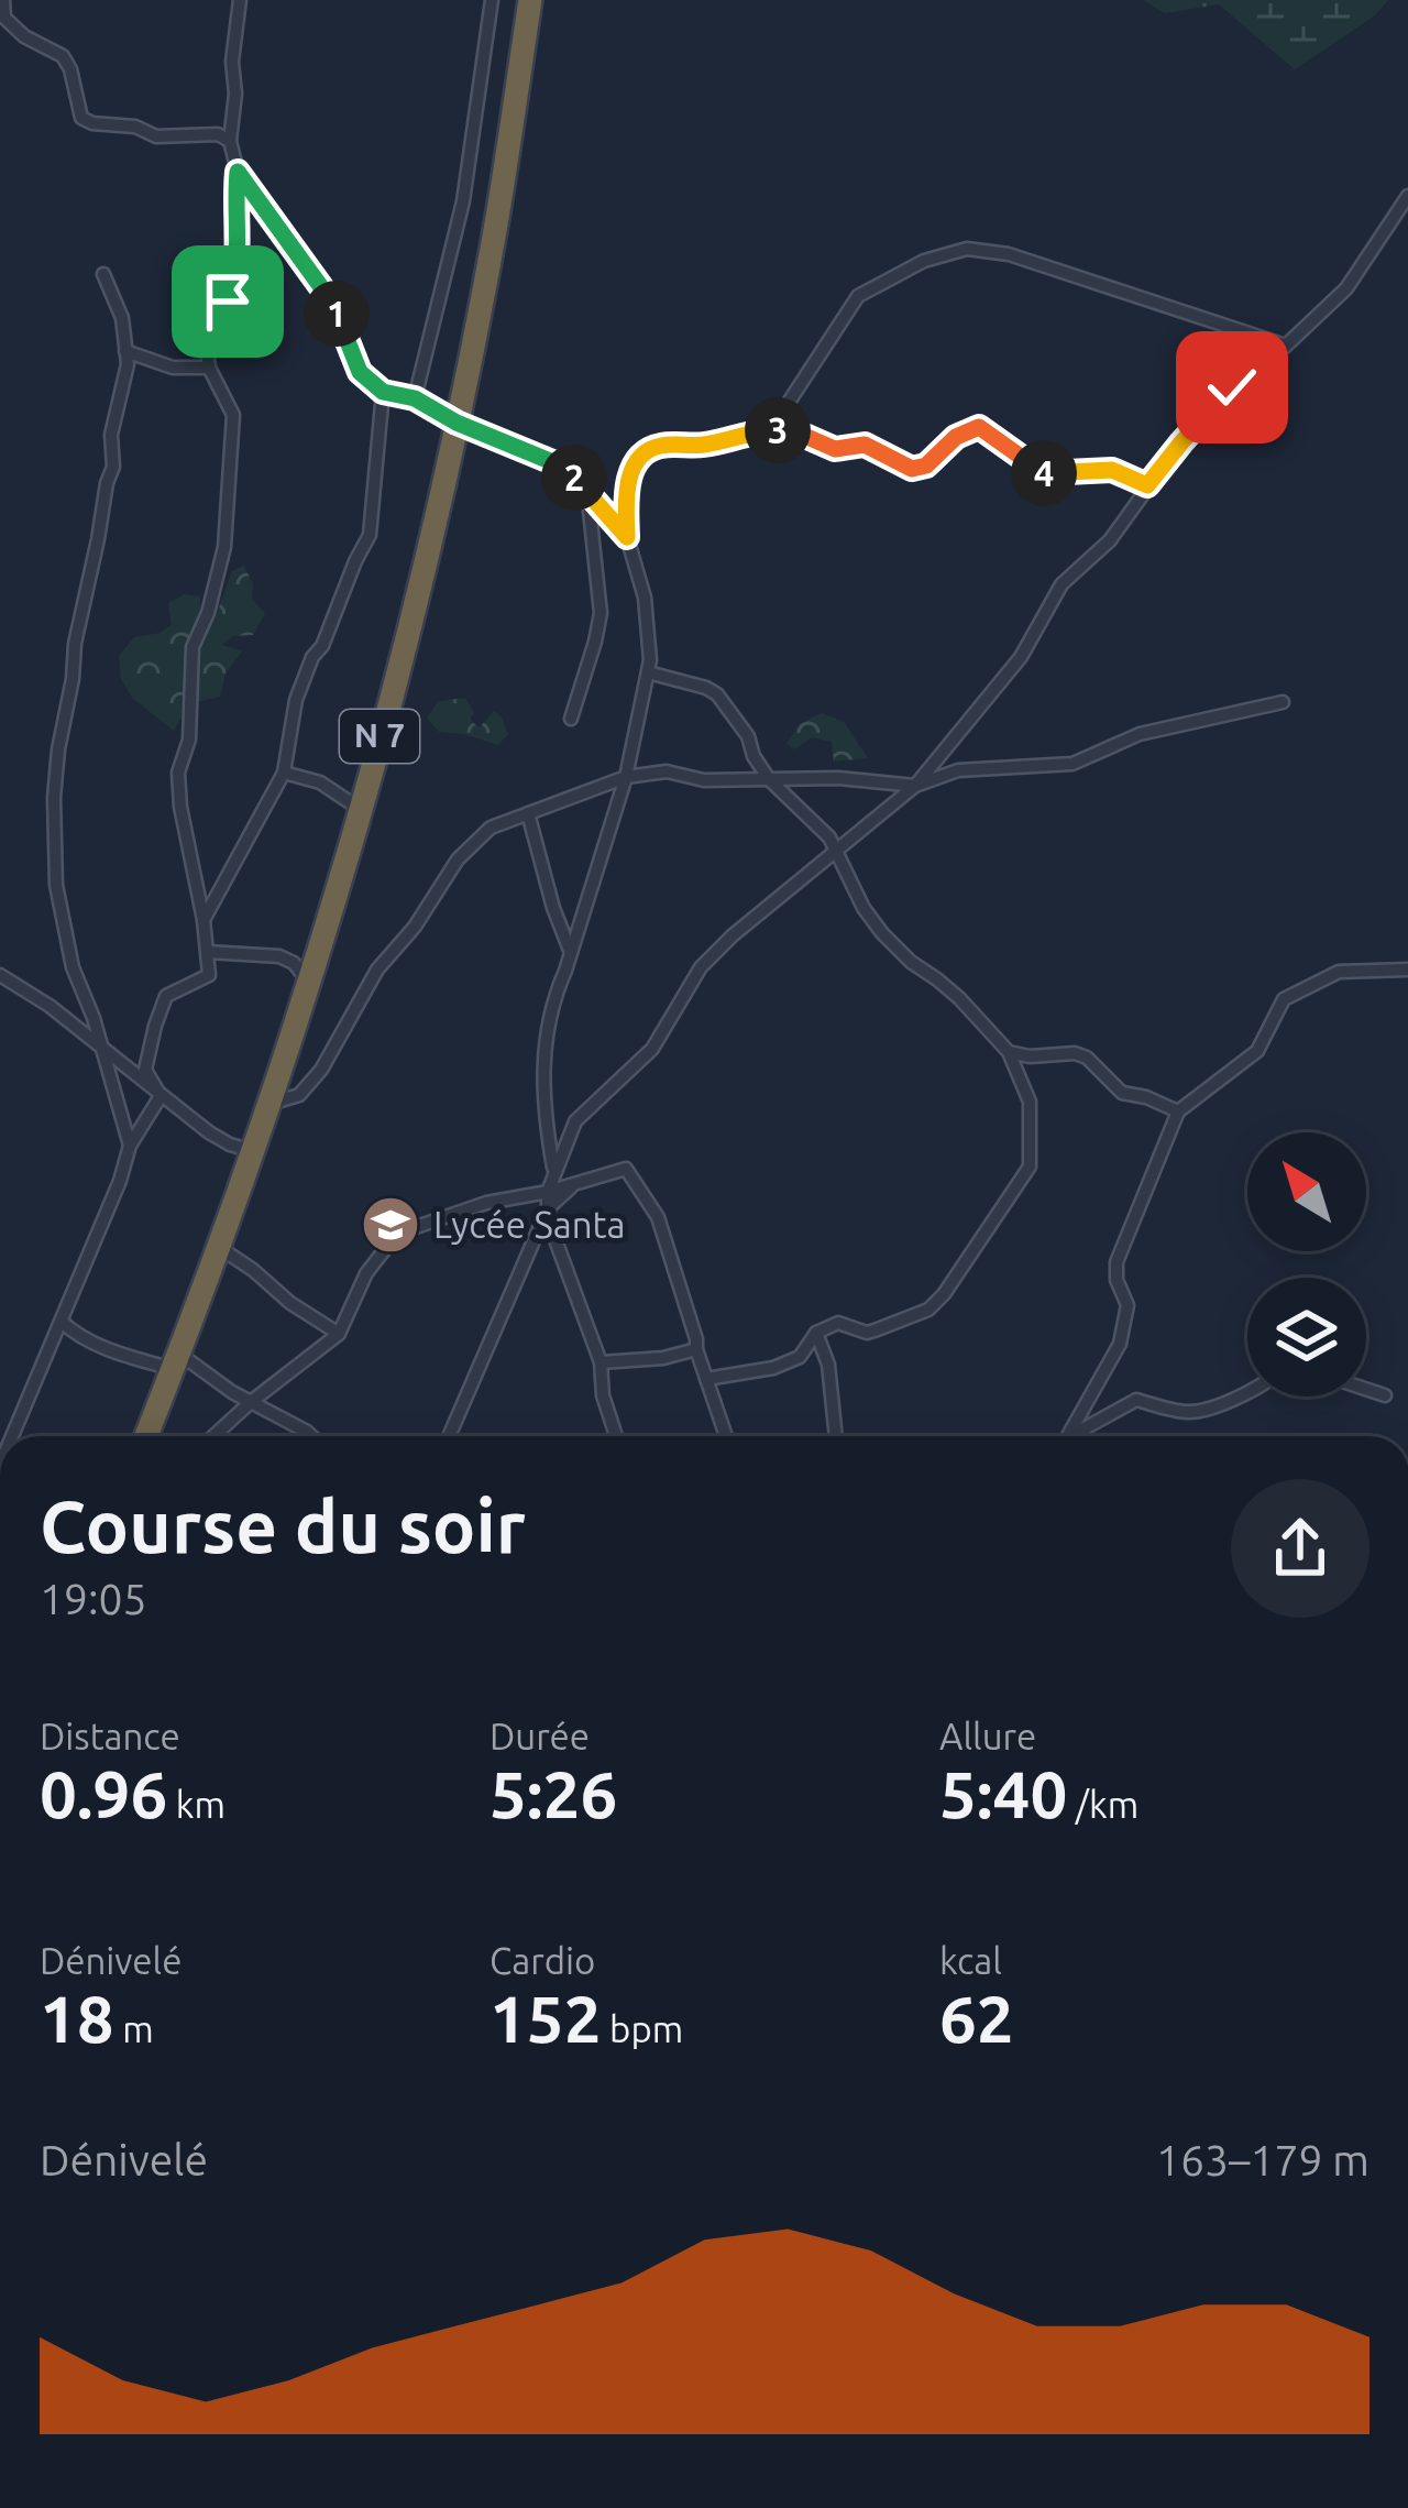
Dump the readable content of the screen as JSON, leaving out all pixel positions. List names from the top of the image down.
{
  "streets": {
    "highway": ["N 7"]
  },
  "places": {
    "school or university": ["Lycée Santa"]
  },
  "north": "top left",
  "page": {
    "pins": [
      "1",
      "3",
      "4",
      "2"
    ],
    "heading": ["Course du soir", "19:05"],
    "stats": [
      ["Distance", "0.96 km"],
      ["Durée", "5:26"],
      ["Allure", "5:40 /km"],
      ["Dénivelé", "18 m"],
      ["Cardio", "152 bpm"],
      ["kcal", "62"]
    ],
    "chart": ["Dénivelé", "163–179 m"]
  }
}
